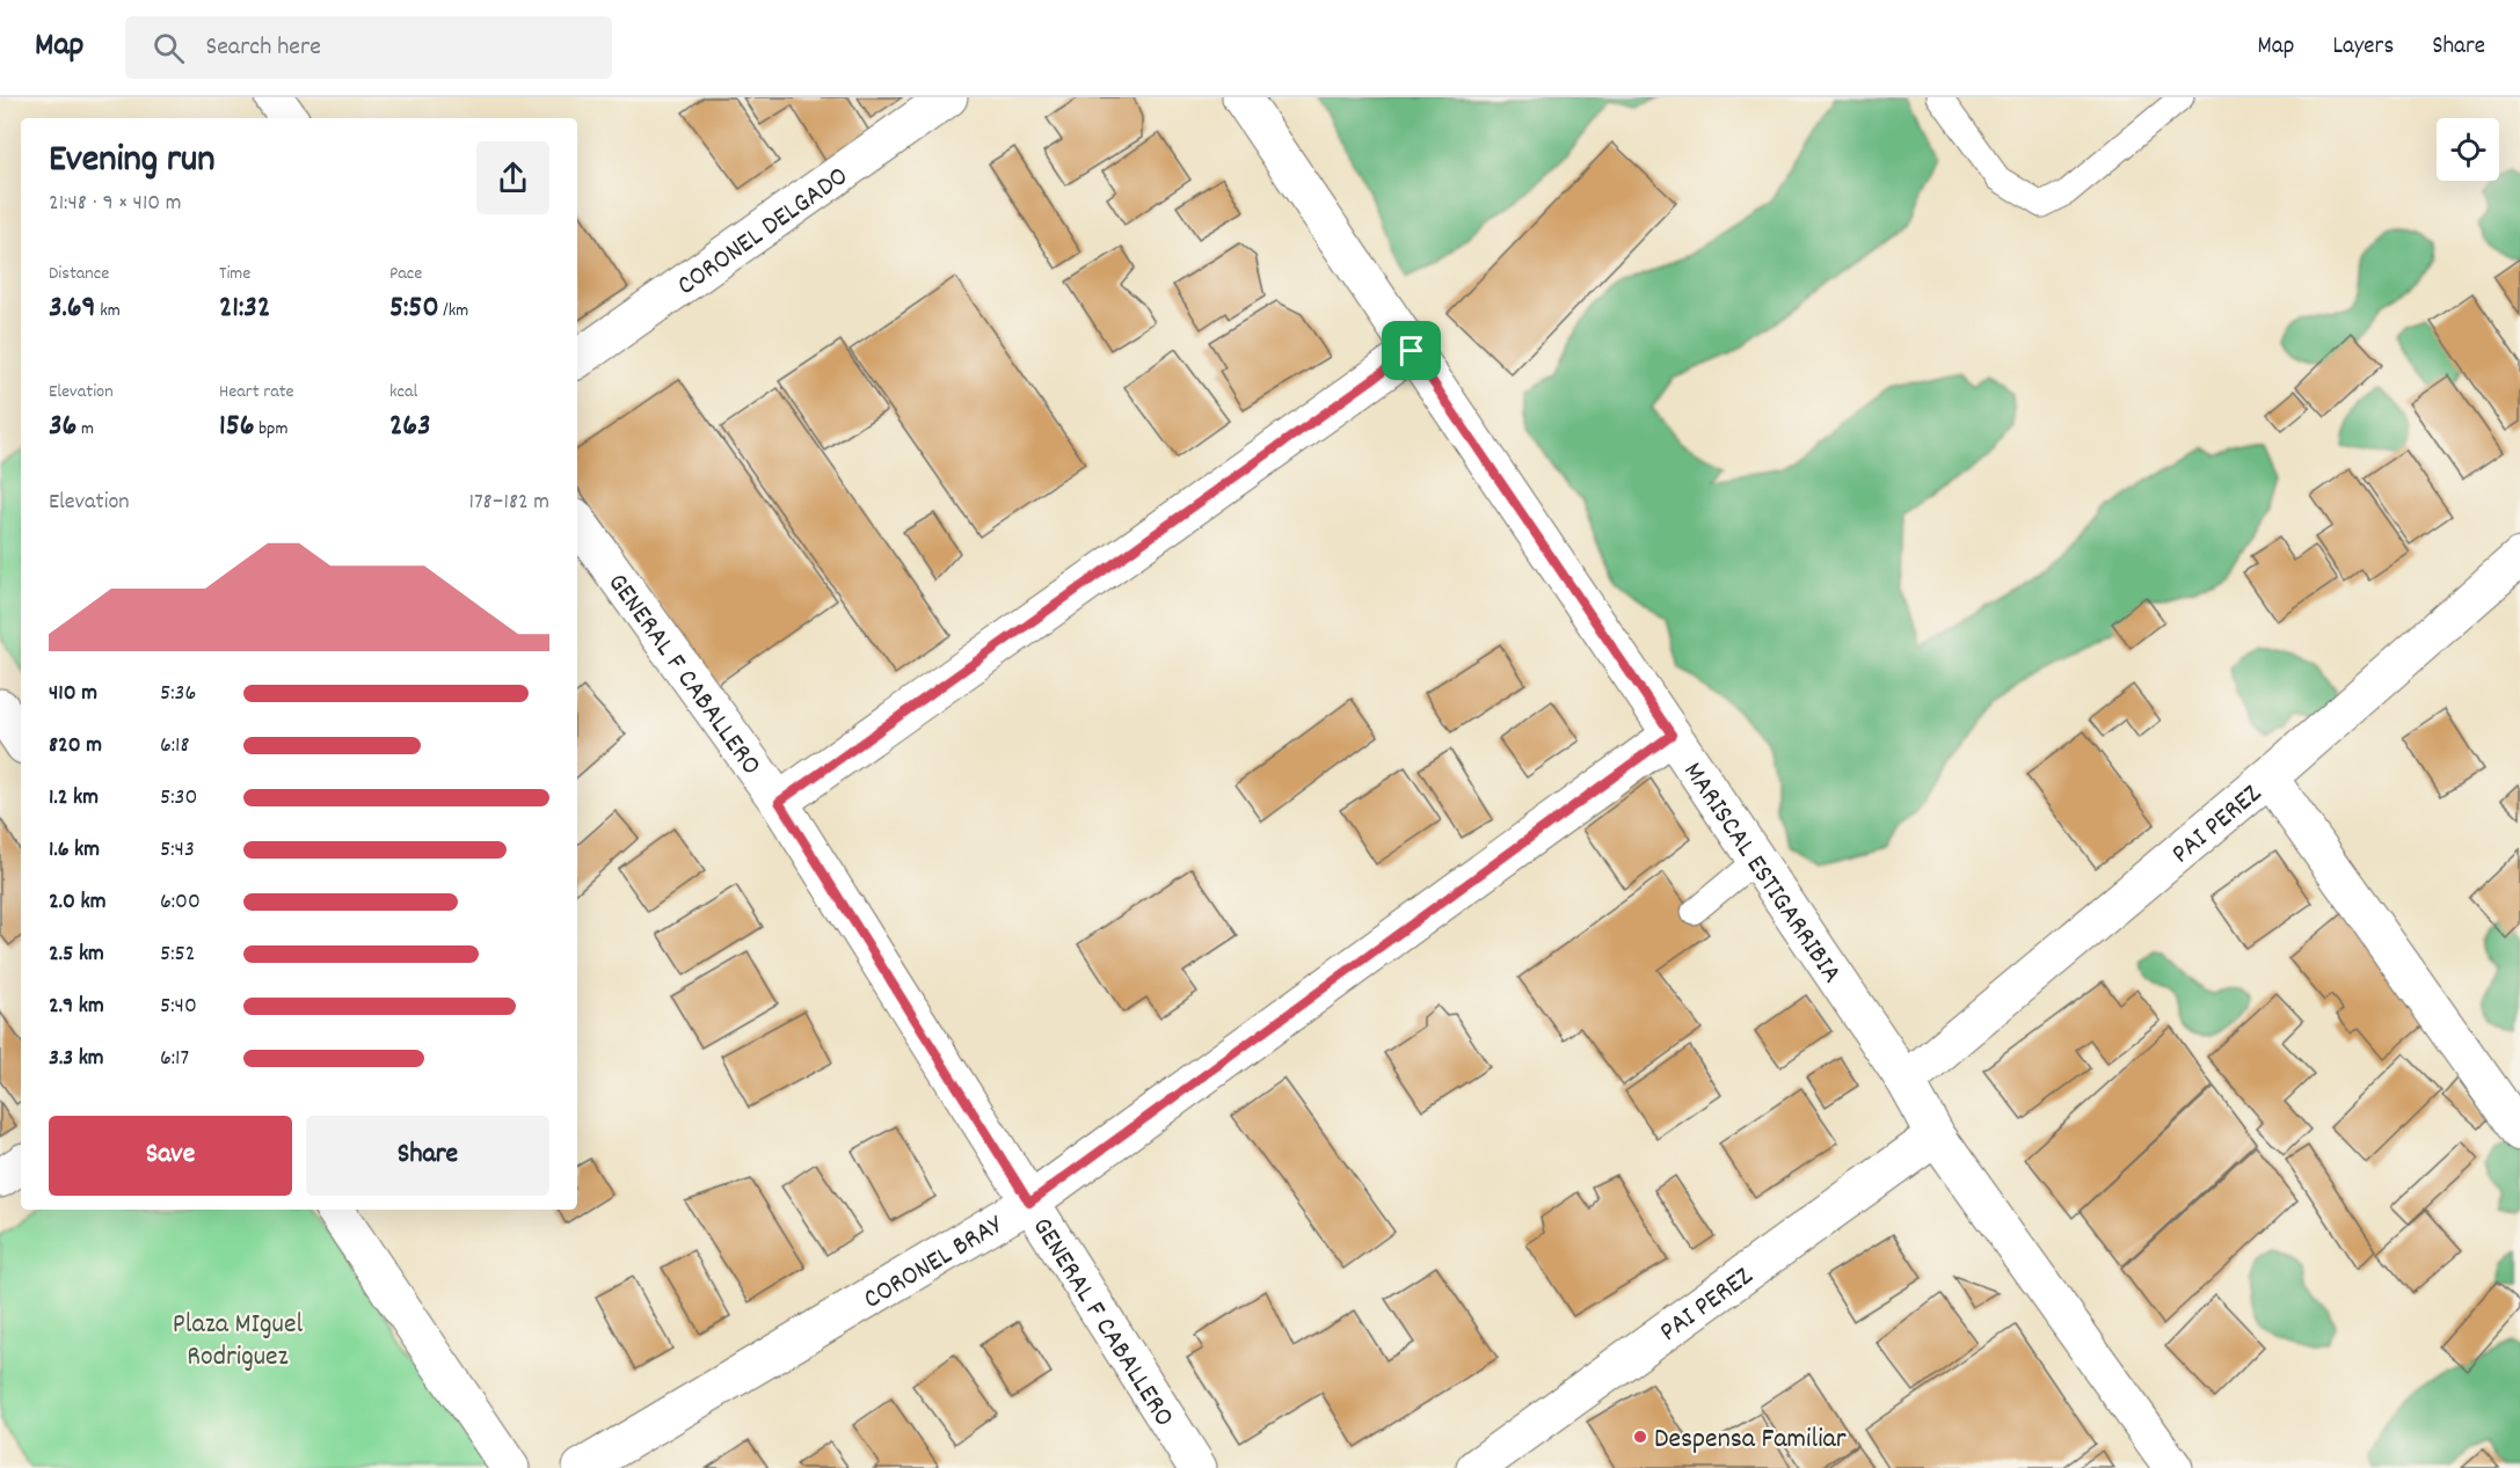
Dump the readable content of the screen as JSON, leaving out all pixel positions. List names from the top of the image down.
{
  "streets": {
    "street": [
      "CORONEL DELGADO",
      "GENERAL F CABALLERO",
      "PAI PEREZ",
      "MARISCAL ESTIGARRIBIA",
      "CORONEL BRAY"
    ]
  },
  "crossings": [
    ["GENERAL F CABALLERO", "CORONEL BRAY"],
    ["PAI PEREZ", "MARISCAL ESTIGARRIBIA"],
    ["MARISCAL ESTIGARRIBIA", "CORONEL BRAY"]
  ],
  "parks": ["Plaza MIguel Rodriguez"],
  "places": ["Despensa Familiar"],
  "page": {
    "header": "Map",
    "search": "Search here",
    "nav": ["Map", "Layers", "Share"],
    "heading": ["Evening run", "21:48 · 9 × 410 m"],
    "stats": [
      ["Distance", "3.69 km"],
      ["Time", "21:32"],
      ["Pace", "5:50 /km"],
      ["Elevation", "36 m"],
      ["Heart rate", "156 bpm"],
      ["kcal", "263"]
    ],
    "chart": ["Elevation", "178–182 m"],
    "list": [
      {
        "name": "410 m",
        "note": "5:36"
      },
      {
        "name": "820 m",
        "note": "6:18"
      },
      {
        "name": "1.2 km",
        "note": "5:30"
      },
      {
        "name": "1.6 km",
        "note": "5:43"
      },
      {
        "name": "2.0 km",
        "note": "6:00"
      },
      {
        "name": "2.5 km",
        "note": "5:52"
      },
      {
        "name": "2.9 km",
        "note": "5:40"
      },
      {
        "name": "3.3 km",
        "note": "6:17"
      }
    ],
    "buttons": ["Save", "Share"]
  }
}
